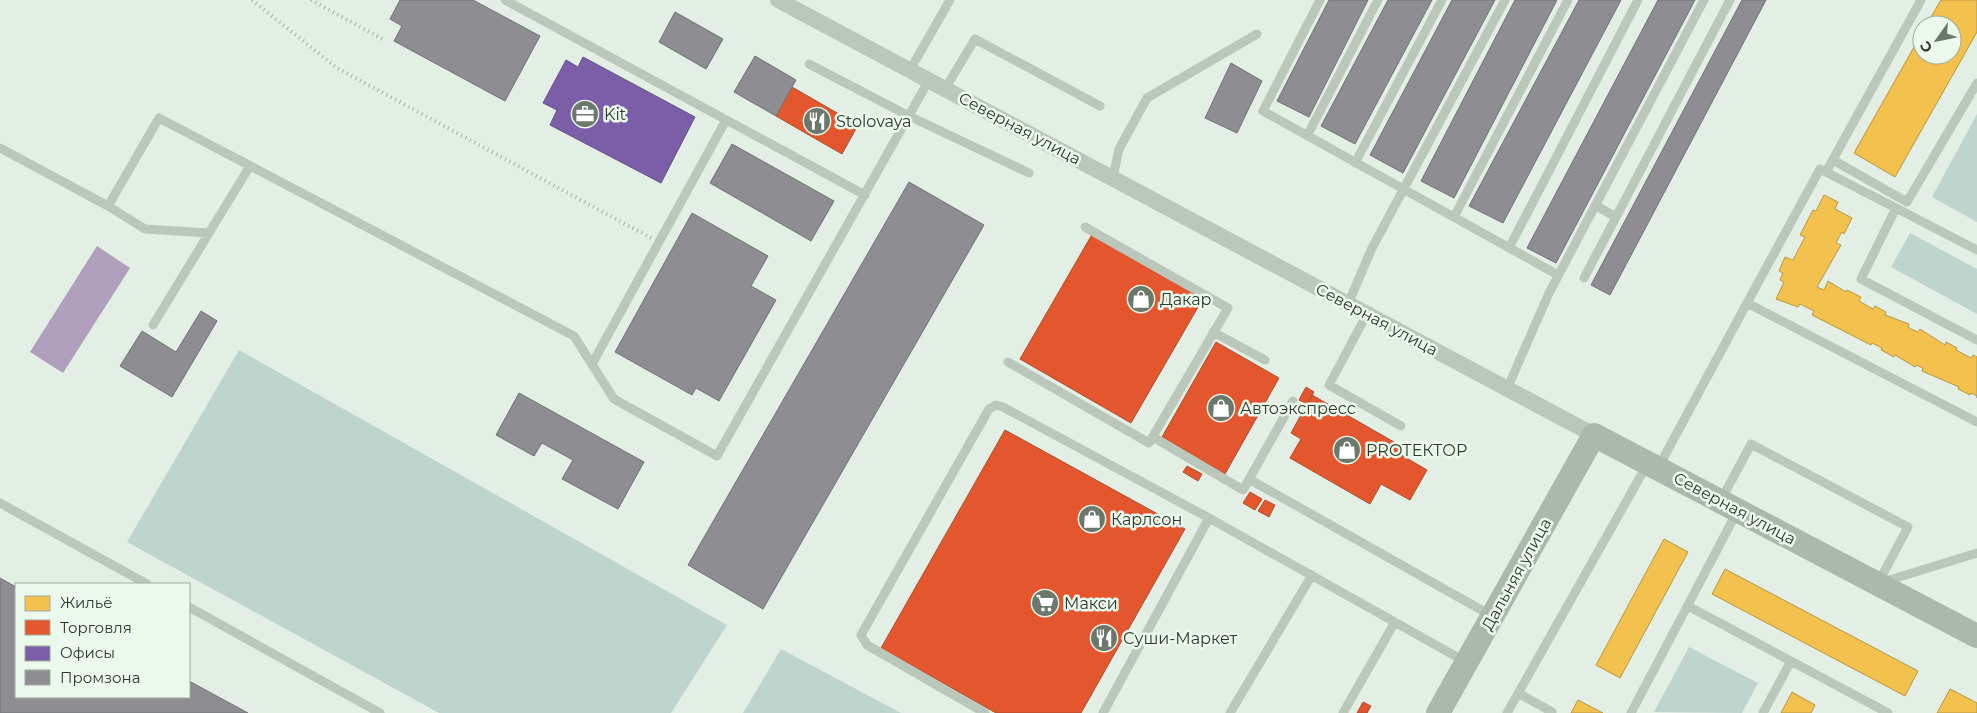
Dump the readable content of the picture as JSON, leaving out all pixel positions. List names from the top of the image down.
{
  "streets": {
    "street": ["Северная улица", "Дальняя улица"]
  },
  "crossings": [
    ["Северная улица", "Дальняя улица"]
  ],
  "places": {
    "office": ["Kit"],
    "restaurant": ["Stolovaya", "Суши-Маркет"],
    "shop": [
      "Дакар",
      "Автоэкспресс",
      "PROТЕКТОР",
      "Карлсон"
    ],
    "supermarket": ["Макси"]
  },
  "legend": [
    "Жильё",
    "Торговля",
    "Офисы",
    "Промзона"
  ],
  "north": "bottom left"
}
